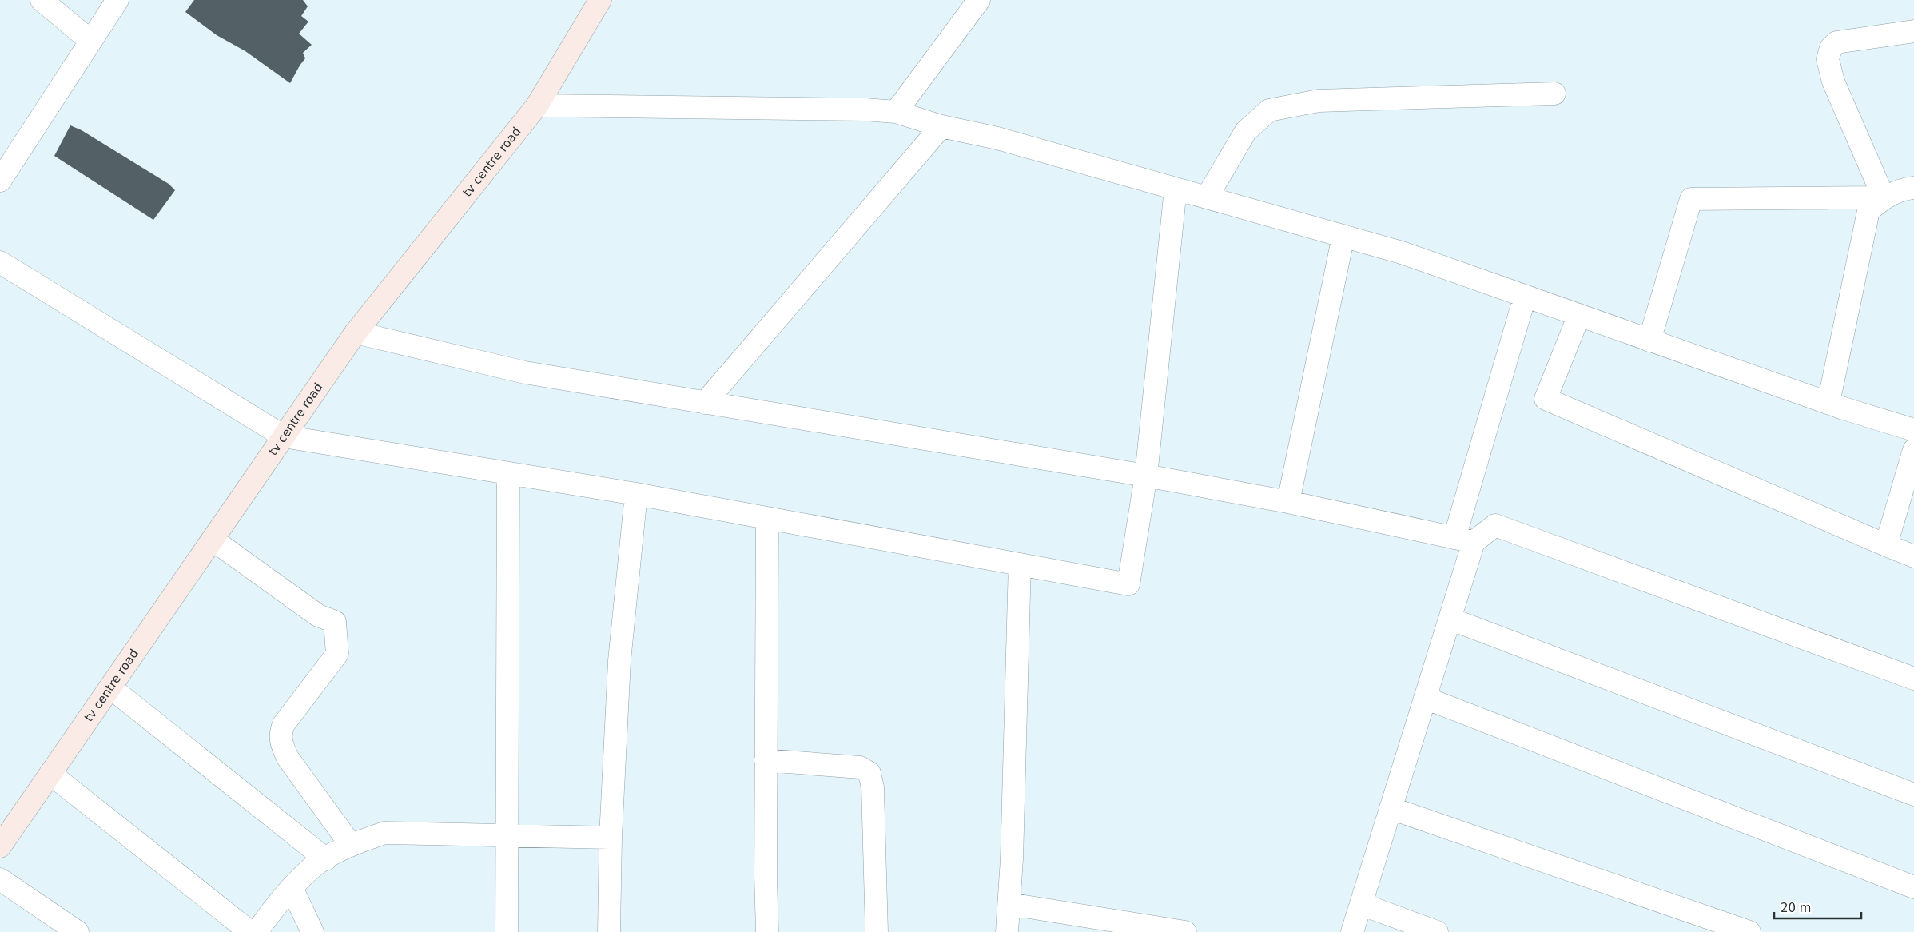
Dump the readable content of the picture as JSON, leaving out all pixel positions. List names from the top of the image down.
{
  "streets": {
    "main road": ["tv centre road"]
  },
  "scale_bar": "20 m"
}
